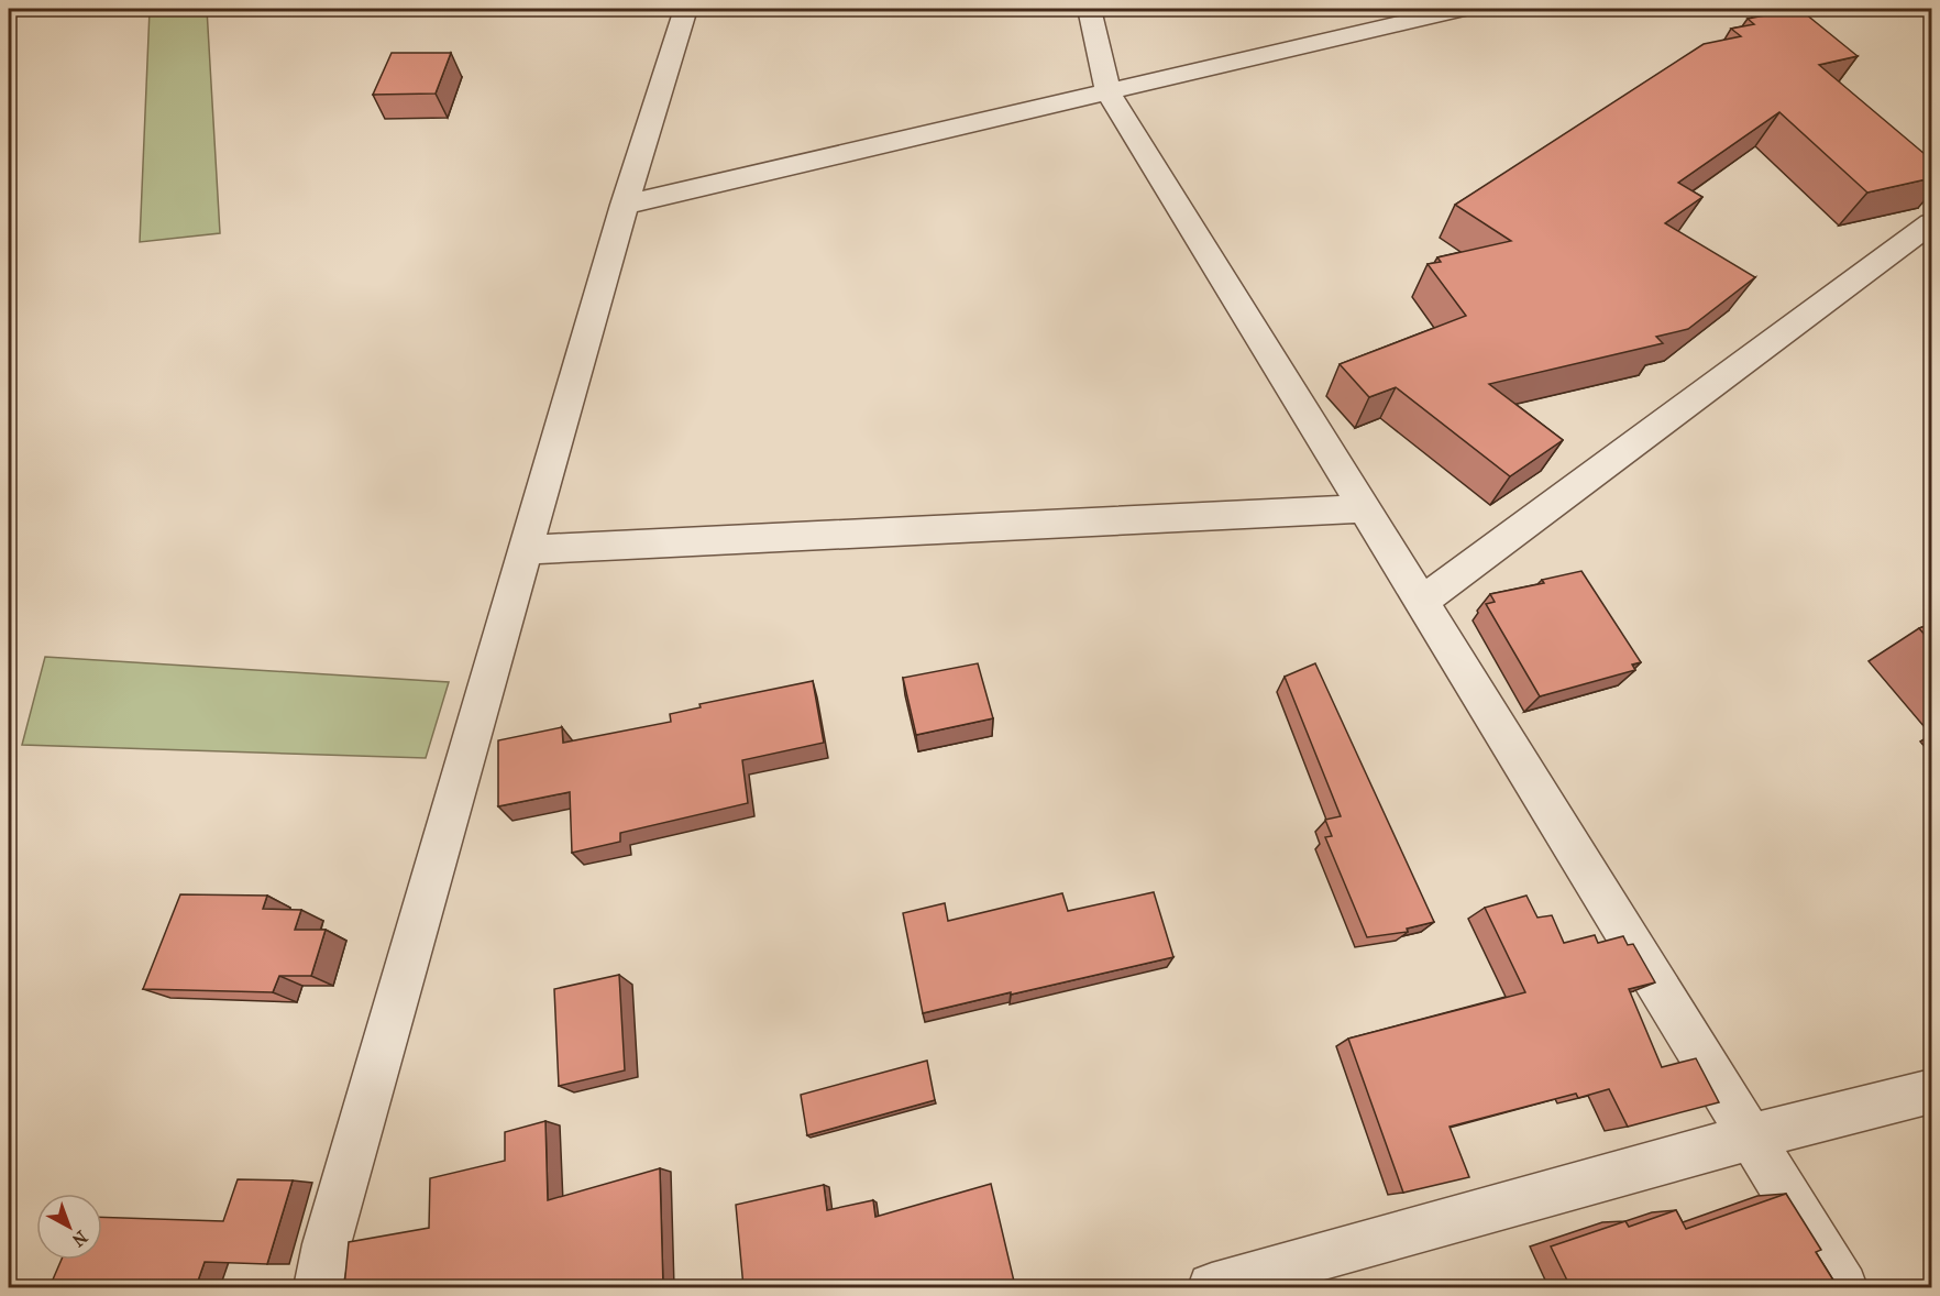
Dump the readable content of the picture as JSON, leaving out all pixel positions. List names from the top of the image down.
{
  "north": "bottom right"
}
